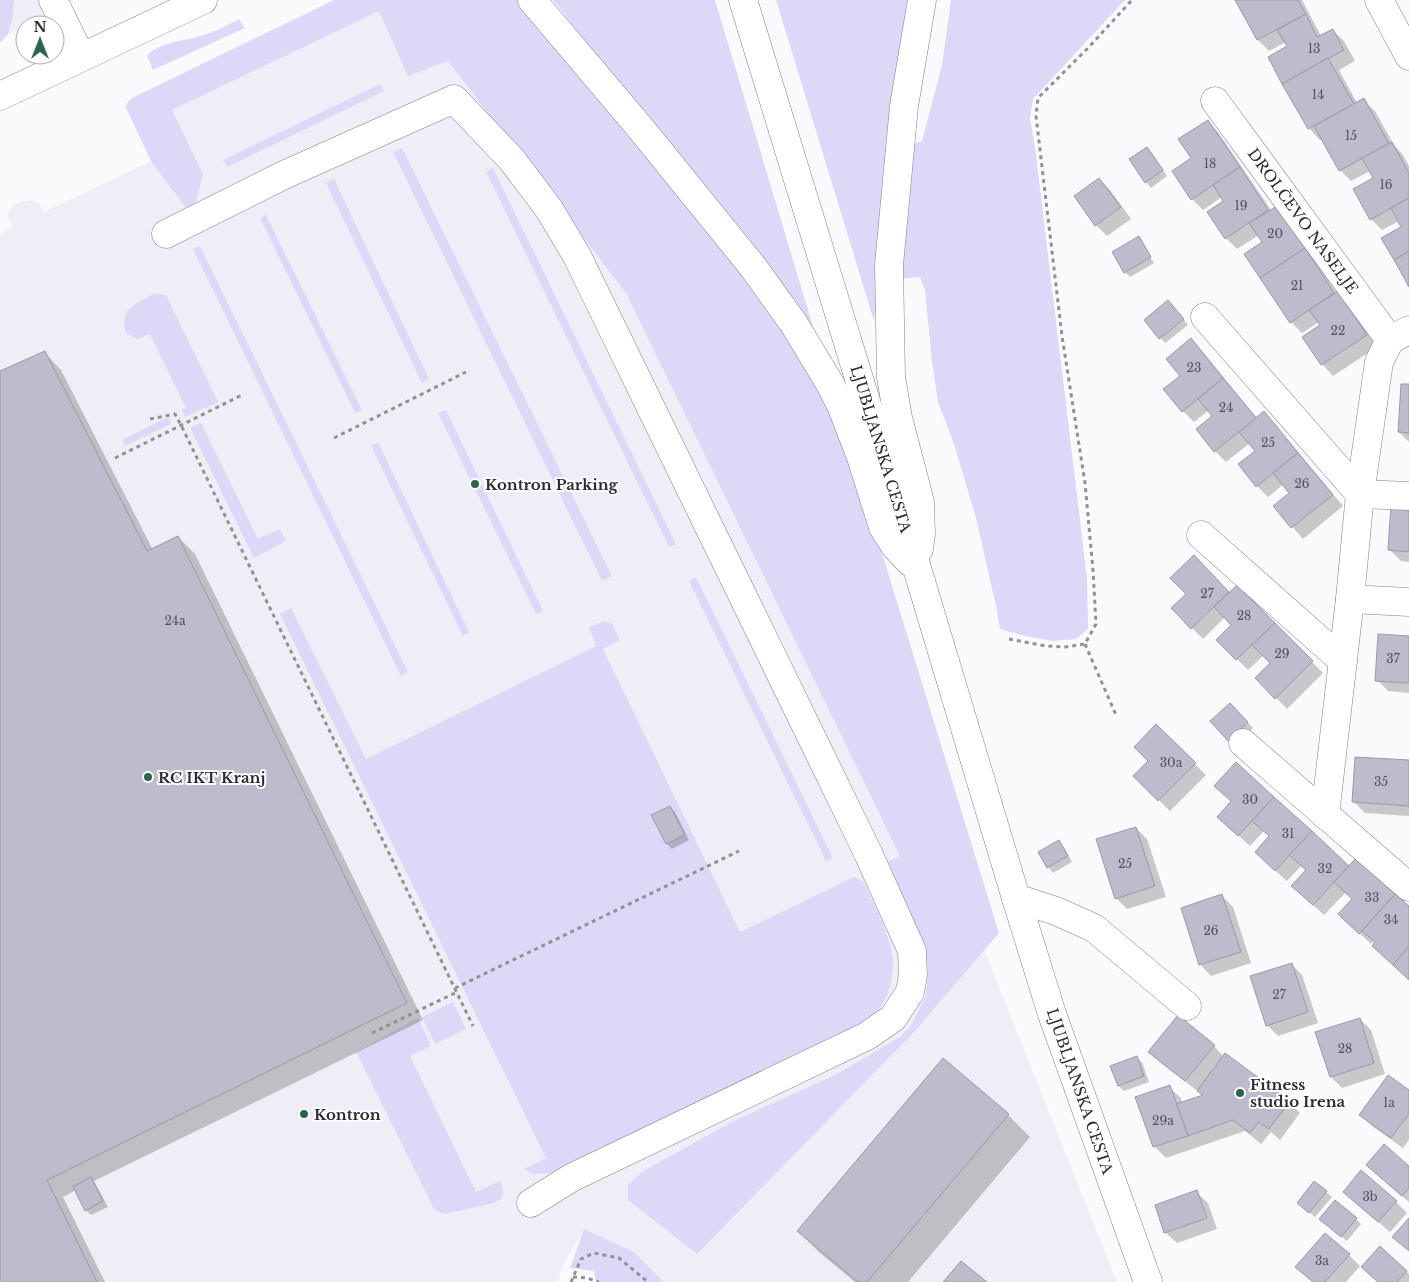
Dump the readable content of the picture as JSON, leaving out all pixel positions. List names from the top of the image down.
{
  "streets": {
    "main road": ["DROLČEVO NASELJE", "LJUBLJANSKA CESTA"]
  },
  "places": [
    "Kontron Parking",
    "RC IKT Kranj",
    "Fitness studio Irena",
    "Kontron"
  ],
  "house_numbers": [
    "13",
    "14",
    "15",
    "18",
    "16",
    "19",
    "20",
    "21",
    "22",
    "23",
    "24",
    "25",
    "26",
    "27",
    "28",
    "24a",
    "29",
    "37",
    "30a",
    "35",
    "30",
    "31",
    "25",
    "32",
    "33",
    "34",
    "26",
    "27",
    "28",
    "1a",
    "29a",
    "3b",
    "3a"
  ],
  "north": "top"
}
